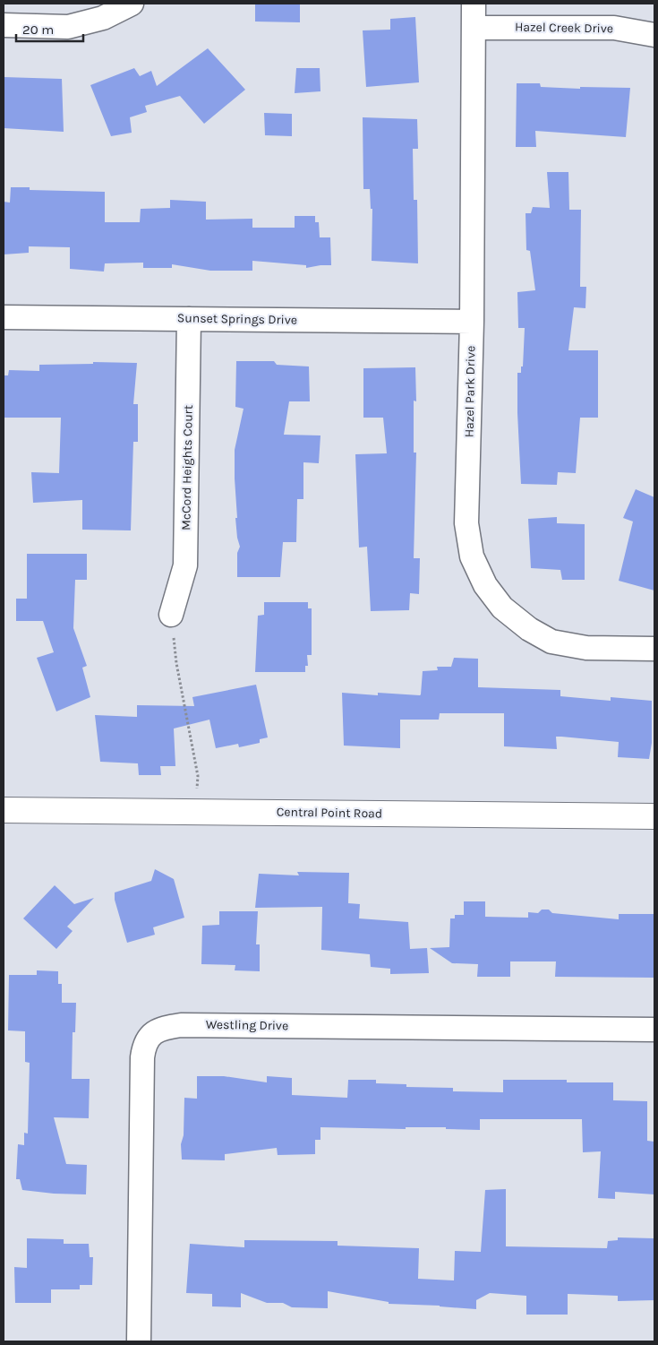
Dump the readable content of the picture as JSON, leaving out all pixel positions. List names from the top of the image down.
{
  "streets": {
    "street": [
      "Hazel Creek Drive",
      "Sunset Springs Drive",
      "Hazel Park Drive",
      "McCord Heights Court",
      "Central Point Road",
      "Westling Drive"
    ]
  },
  "crossings": [
    ["Hazel Creek Drive", "Hazel Park Drive"],
    ["Sunset Springs Drive", "Hazel Park Drive"],
    ["Sunset Springs Drive", "McCord Heights Court"]
  ],
  "scale_bar": "20 m"
}
